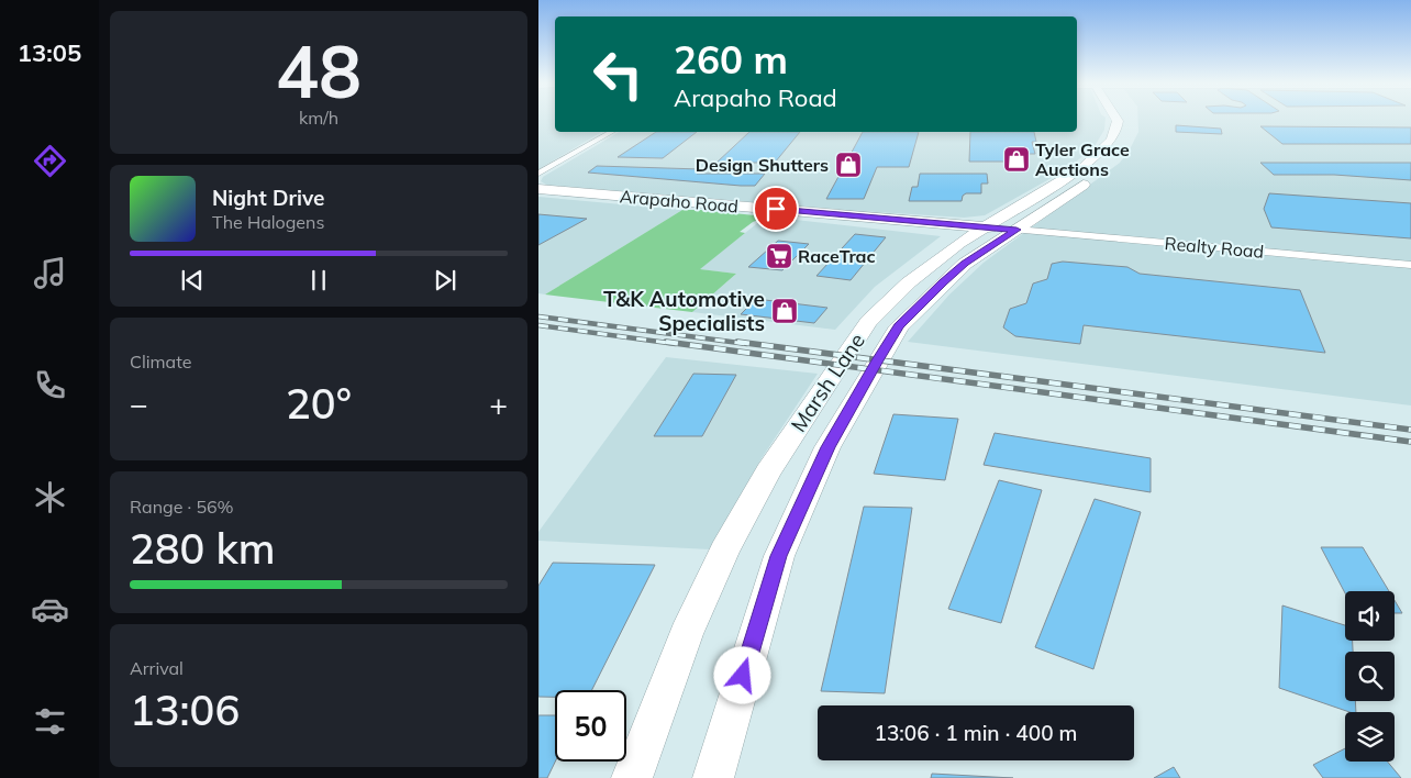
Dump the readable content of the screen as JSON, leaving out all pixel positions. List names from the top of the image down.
{
  "streets": {
    "main road": ["Arapaho Road", "Marsh Lane"],
    "street": ["Realty Road"]
  },
  "crossings": [
    ["Arapaho Road", "Realty Road"],
    ["Arapaho Road", "Marsh Lane"],
    ["Realty Road", "Marsh Lane"]
  ],
  "places": {
    "shop": ["Tyler Grace Auctions", "Design Shutters", "T&K Automotive Specialists"],
    "supermarket": ["RaceTrac"]
  },
  "page": {
    "tabs": "13:05",
    "tile": [
      ["48", "km/h"],
      "Climate",
      ["Range · 56%", "280 km"],
      ["Arrival", "13:06"]
    ],
    "turn": ["260 m", "Arapaho Road"],
    "song": ["Night Drive", "The Halogens"],
    "heat": ["−", "20°", "+"],
    "limit": "50",
    "trip": "13:06 · 1 min · 400 m"
  }
}
